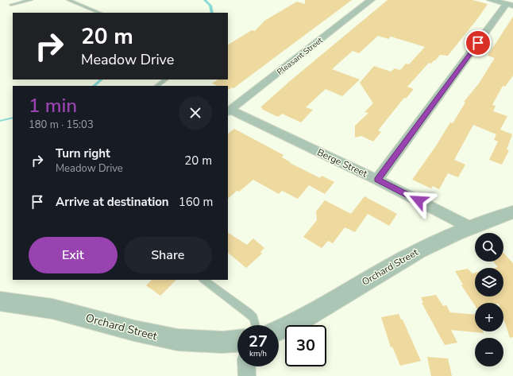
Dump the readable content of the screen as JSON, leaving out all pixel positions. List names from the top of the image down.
{
  "streets": {
    "street": ["Pleasant Street", "Berge Street", "Orchard Street"]
  },
  "crossings": [
    ["Pleasant Street", "Berge Street"],
    ["Berge Street", "Orchard Street"]
  ],
  "page": {
    "turn": ["20 m", "Meadow Drive"],
    "heading": ["1 min", "180 m · 15:03"],
    "list": [
      {
        "name": "Turn right",
        "note": "Meadow Drive",
        "value": "20 m"
      },
      {
        "name": "Arrive at destination",
        "value": "160 m"
      }
    ],
    "buttons": ["Exit", "Share"],
    "map_buttons": ["+", "−"],
    "speed": "27 km/h",
    "limit": "30"
  }
}
